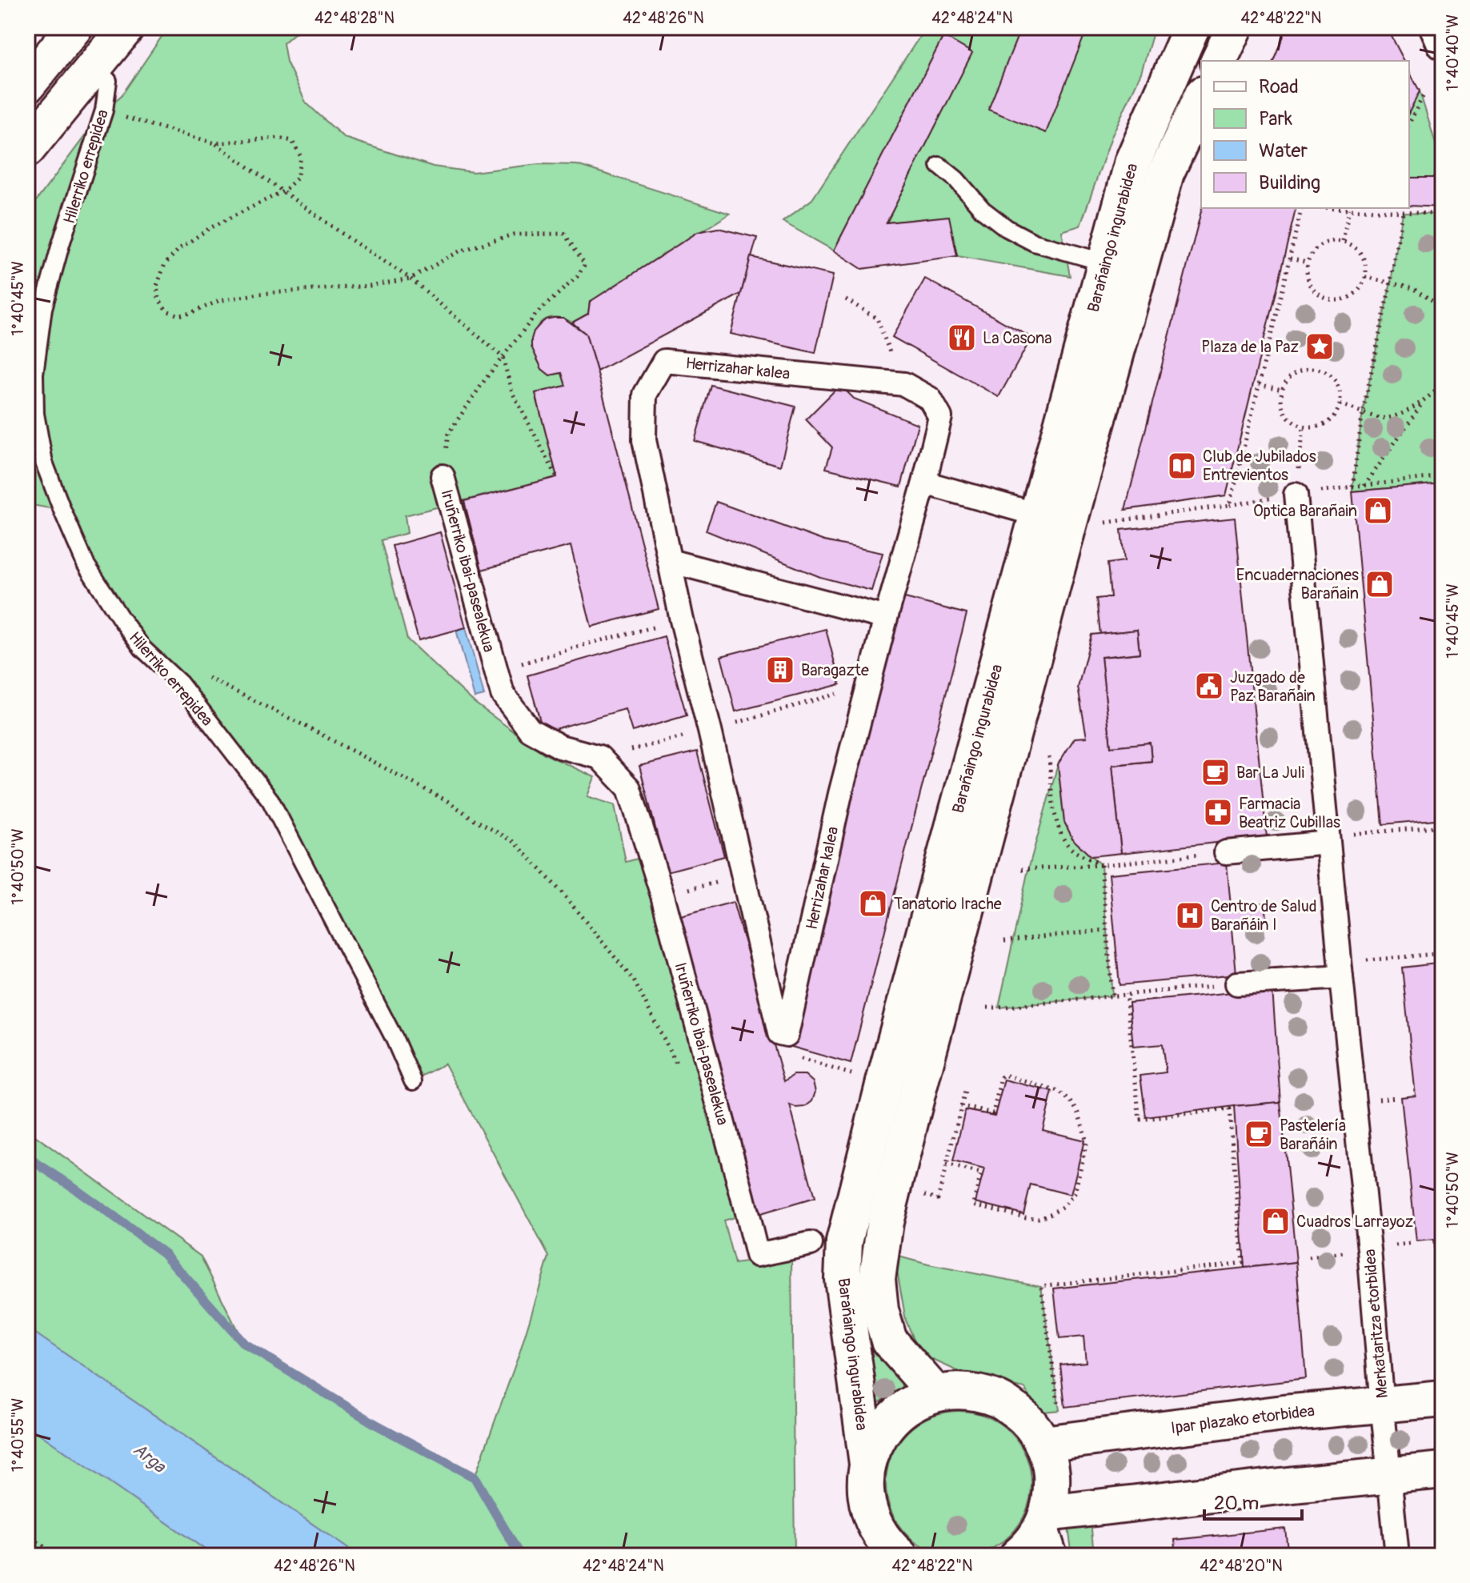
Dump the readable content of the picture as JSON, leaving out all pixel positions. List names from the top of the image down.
{
  "streets": {
    "main road": ["Barañaingo ingurabidea", "Ipar plazako etorbidea"],
    "street": ["Herrizahar kalea", "Iruñerriko ibai-pasealekua", "Merkataritza etorbidea"],
    "lane": ["Hilerriko errepidea"]
  },
  "crossings": [
    ["Merkataritza etorbidea", "Ipar plazako etorbidea"]
  ],
  "water": ["Arga"],
  "places": {
    "restaurant": ["La Casona"],
    "place": ["Plaza de la Paz"],
    "library": ["Club de Jubilados Entrevientos"],
    "shop": [
      "Optica Barañain",
      "Encuadernaciones Barañain",
      "Tanatorio Irache",
      "Cuadros Larrayoz"
    ],
    "building": ["Baragazte"],
    "public building": ["Juzgado de Paz Barañain"],
    "cafe": ["Bar La Juli", "Pastelería Barañáin"],
    "pharmacy": ["Farmacia Beatriz Cubillas"],
    "hospital": ["Centro de Salud Barañáin I"]
  },
  "legend": [
    "Road",
    "Park",
    "Water",
    "Building"
  ],
  "scale_bar": "20 m",
  "coordinates": [
    "42°48'28\"N",
    "42°48'26\"N",
    "42°48'24\"N",
    "42°48'22\"N",
    "1°40'40\"W",
    "1°40'45\"W",
    "1°40'50\"W",
    "1°40'55\"W",
    "42°48'20\"N"
  ]
}
